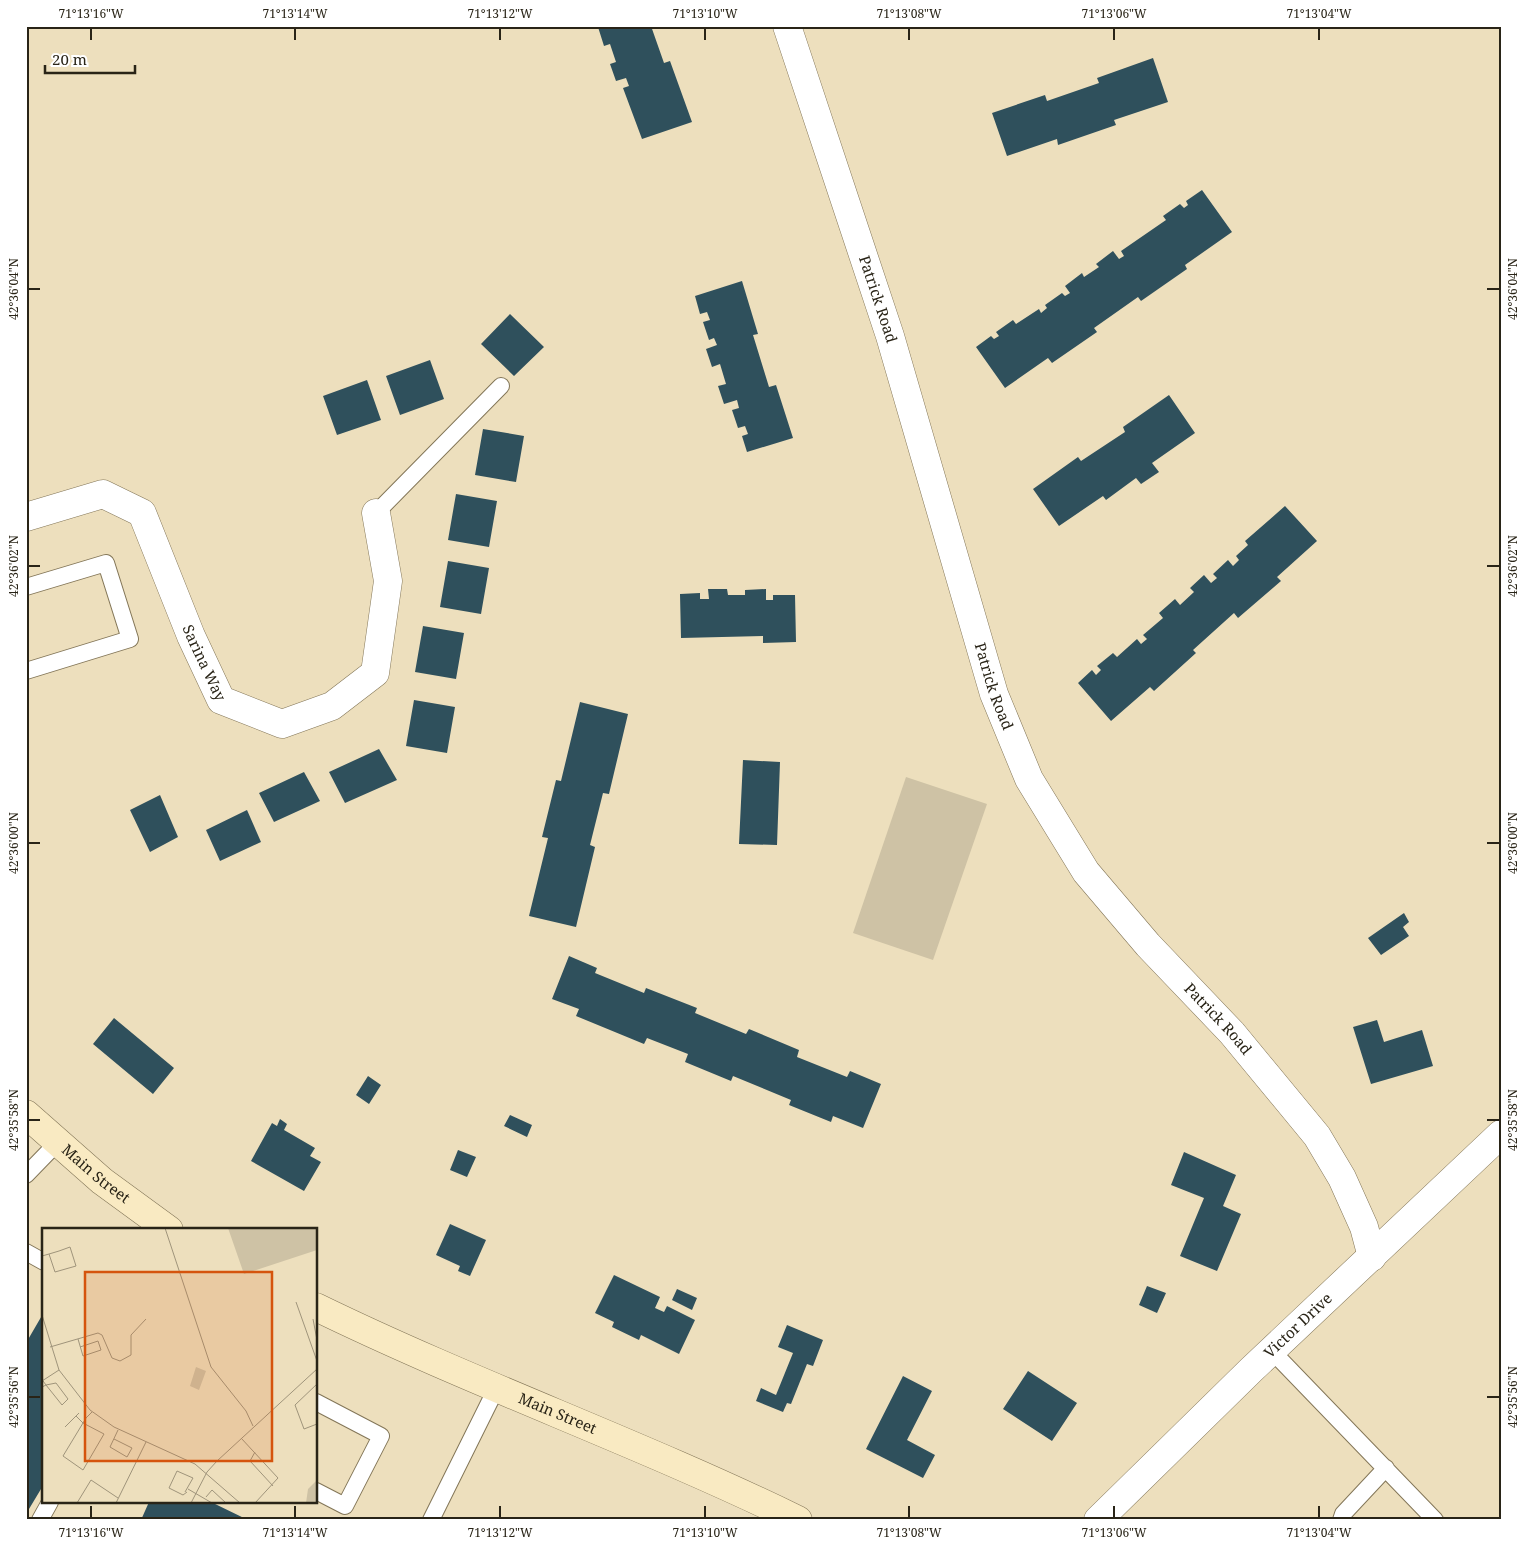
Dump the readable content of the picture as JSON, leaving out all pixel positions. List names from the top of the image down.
{
  "streets": {
    "main road": ["Main Street"],
    "street": ["Patrick Road", "Sarina Way", "Victor Drive"]
  },
  "crossings": [
    ["Patrick Road", "Victor Drive"]
  ],
  "scale_bar": "20 m",
  "coordinates": [
    "71°13'16\"W",
    "71°13'14\"W",
    "71°13'12\"W",
    "71°13'10\"W",
    "71°13'08\"W",
    "71°13'06\"W",
    "71°13'04\"W",
    "42°36'04\"N",
    "42°36'02\"N",
    "42°36'00\"N",
    "42°35'58\"N",
    "42°35'56\"N"
  ]
}
